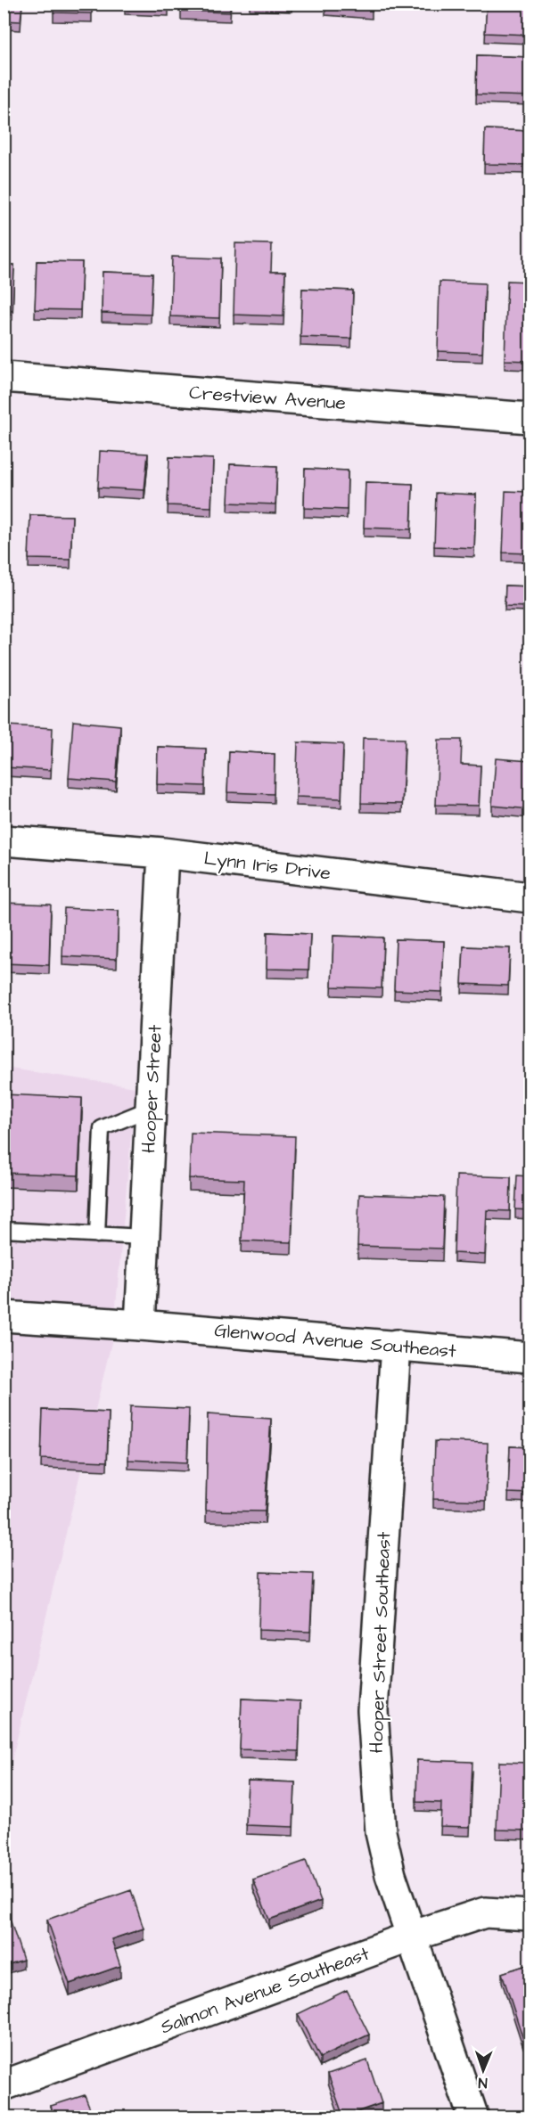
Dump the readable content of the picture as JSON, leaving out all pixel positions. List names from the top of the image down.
{
  "streets": {
    "street": [
      "Crestview Avenue",
      "Lynn Iris Drive",
      "Hooper Street",
      "Glenwood Avenue Southeast",
      "Hooper Street Southeast",
      "Salmon Avenue Southeast"
    ]
  },
  "crossings": [
    ["Lynn Iris Drive", "Hooper Street"],
    ["Hooper Street", "Glenwood Avenue Southeast"],
    ["Glenwood Avenue Southeast", "Hooper Street Southeast"],
    ["Hooper Street Southeast", "Salmon Avenue Southeast"]
  ],
  "north": "bottom"
}
